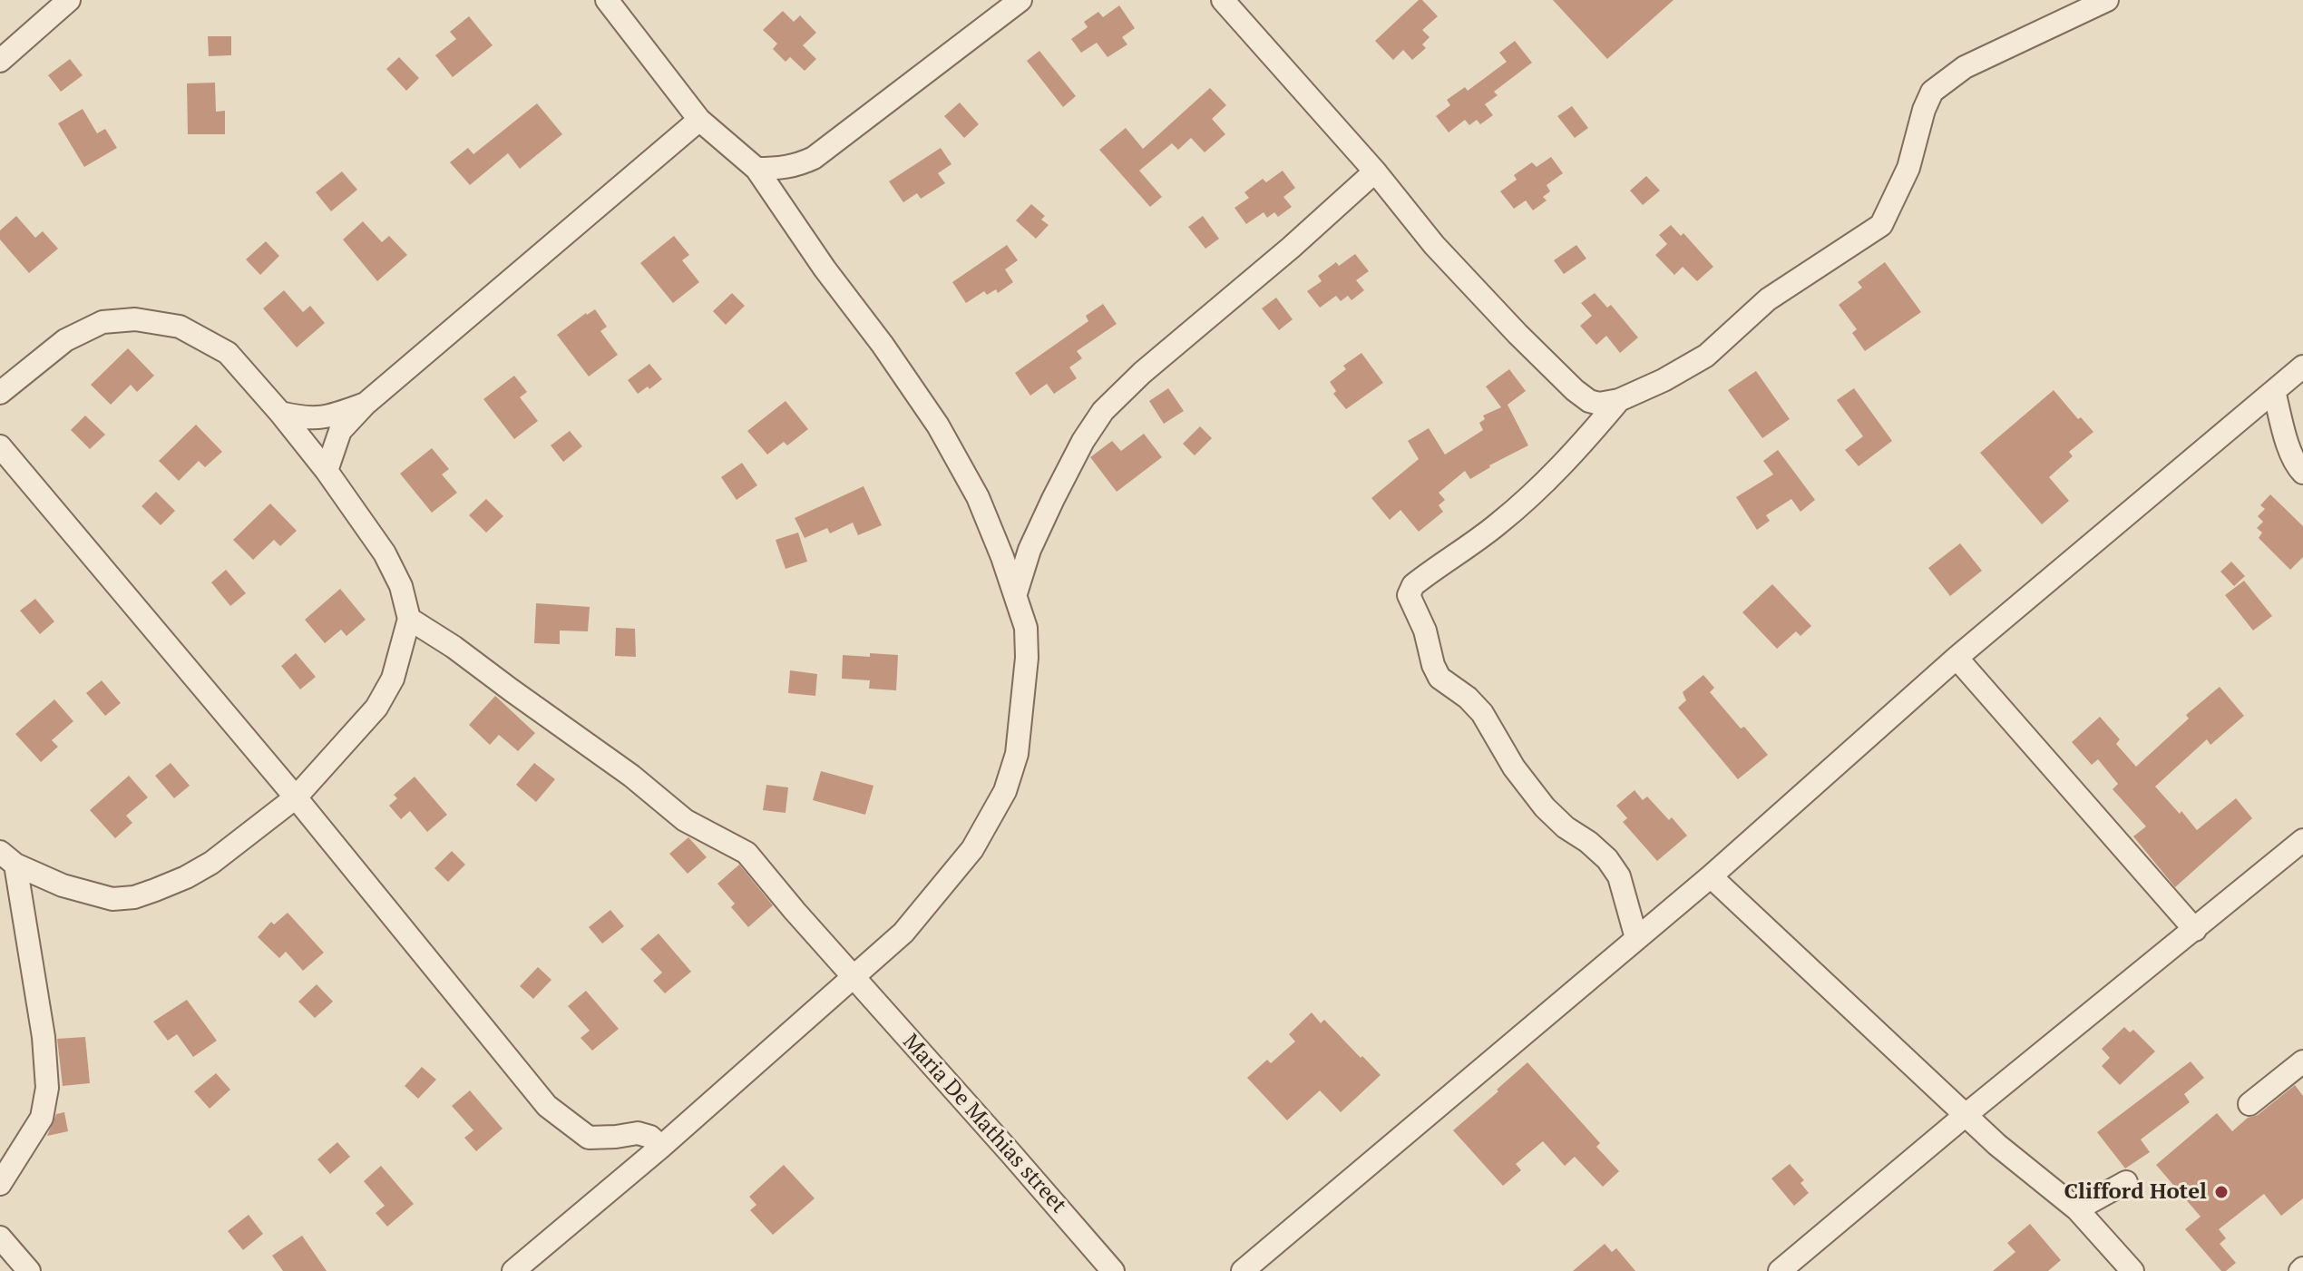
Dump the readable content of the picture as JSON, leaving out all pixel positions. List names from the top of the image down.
{
  "streets": {
    "street": ["Maria De Mathias street"]
  },
  "places": ["Clifford Hotel"]
}
